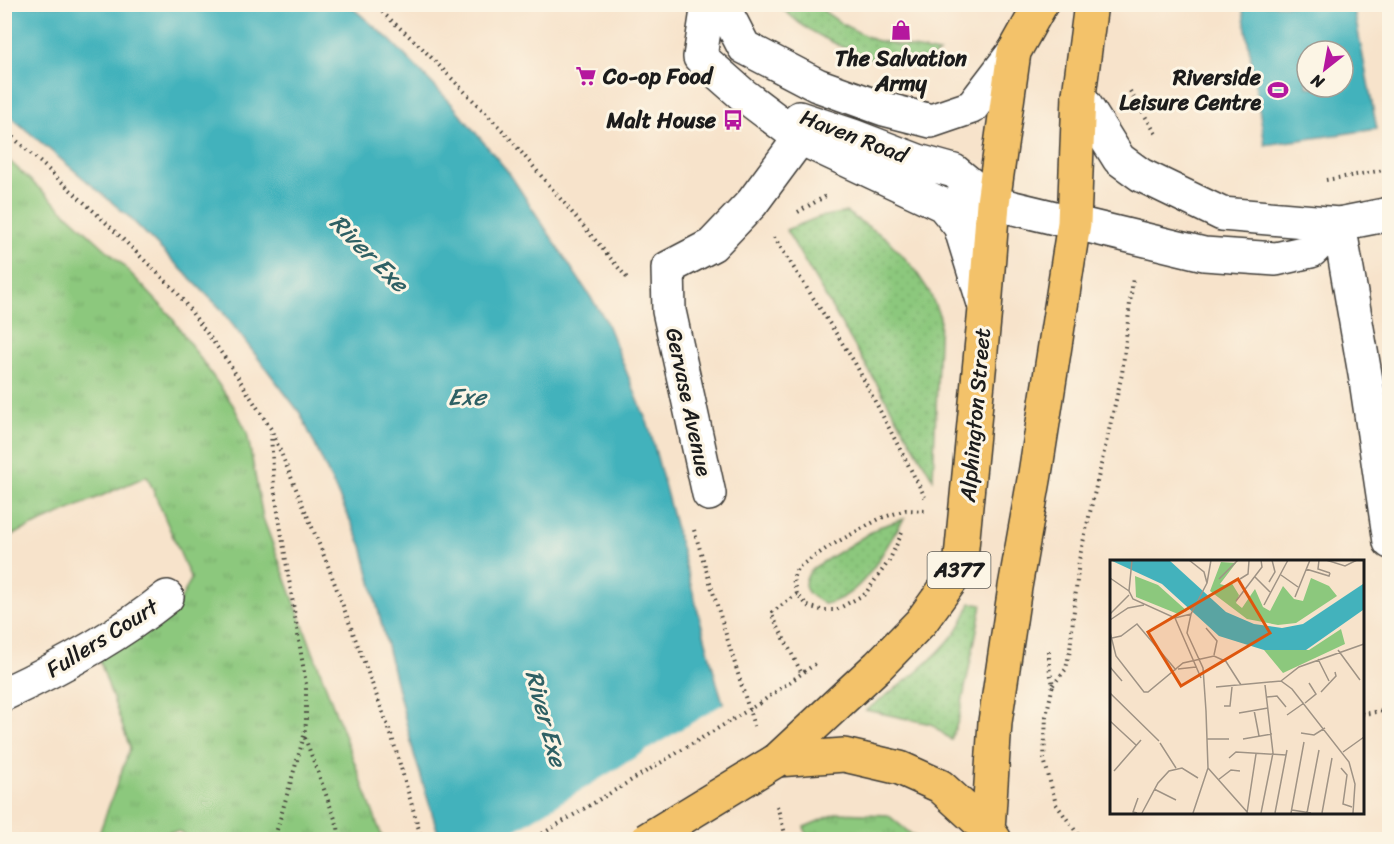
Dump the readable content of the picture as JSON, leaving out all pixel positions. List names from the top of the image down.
{
  "streets": {
    "highway": ["Alphington Street", "A377"],
    "street": ["Haven Road", "Gervase Avenue", "Fullers Court"]
  },
  "crossings": [
    ["Haven Road", "Alphington Street"],
    ["Alphington Street", "A377"]
  ],
  "water": ["River Exe", "Exe"],
  "places": {
    "shop": ["The Salvation Army"],
    "supermarket": ["Co-op Food"],
    "sports": ["Riverside Leisure Centre"],
    "bus stop": ["Malt House"]
  },
  "north": "bottom left"
}
